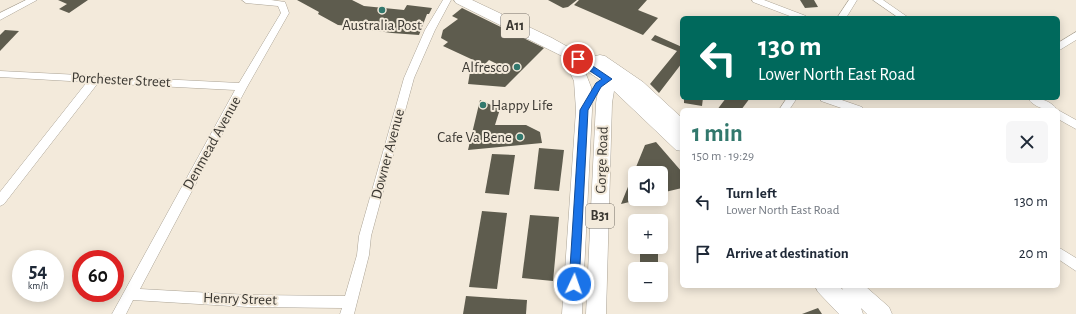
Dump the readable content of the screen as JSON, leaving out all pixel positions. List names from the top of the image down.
{
  "streets": {
    "main road": ["A11", "Gorge Road", "B31"],
    "street": [
      "Porchester Street",
      "Denmead Avenue",
      "Downer Avenue",
      "Henry Street"
    ]
  },
  "crossings": [
    ["A11", "Gorge Road"],
    ["Porchester Street", "Denmead Avenue"],
    ["Denmead Avenue", "Henry Street"],
    ["Downer Avenue", "Henry Street"]
  ],
  "places": [
    "Australia Post",
    "Alfresco",
    "Happy Life",
    "Cafe Va Bene"
  ],
  "page": {
    "turn": ["130 m", "Lower North East Road"],
    "heading": ["1 min", "150 m · 19:29"],
    "map_buttons": ["+", "−"],
    "list": [
      {
        "name": "Turn left",
        "note": "Lower North East Road",
        "value": "130 m"
      },
      {
        "name": "Arrive at destination",
        "value": "20 m"
      }
    ],
    "speed": "54 km/h",
    "limit": "60"
  }
}
